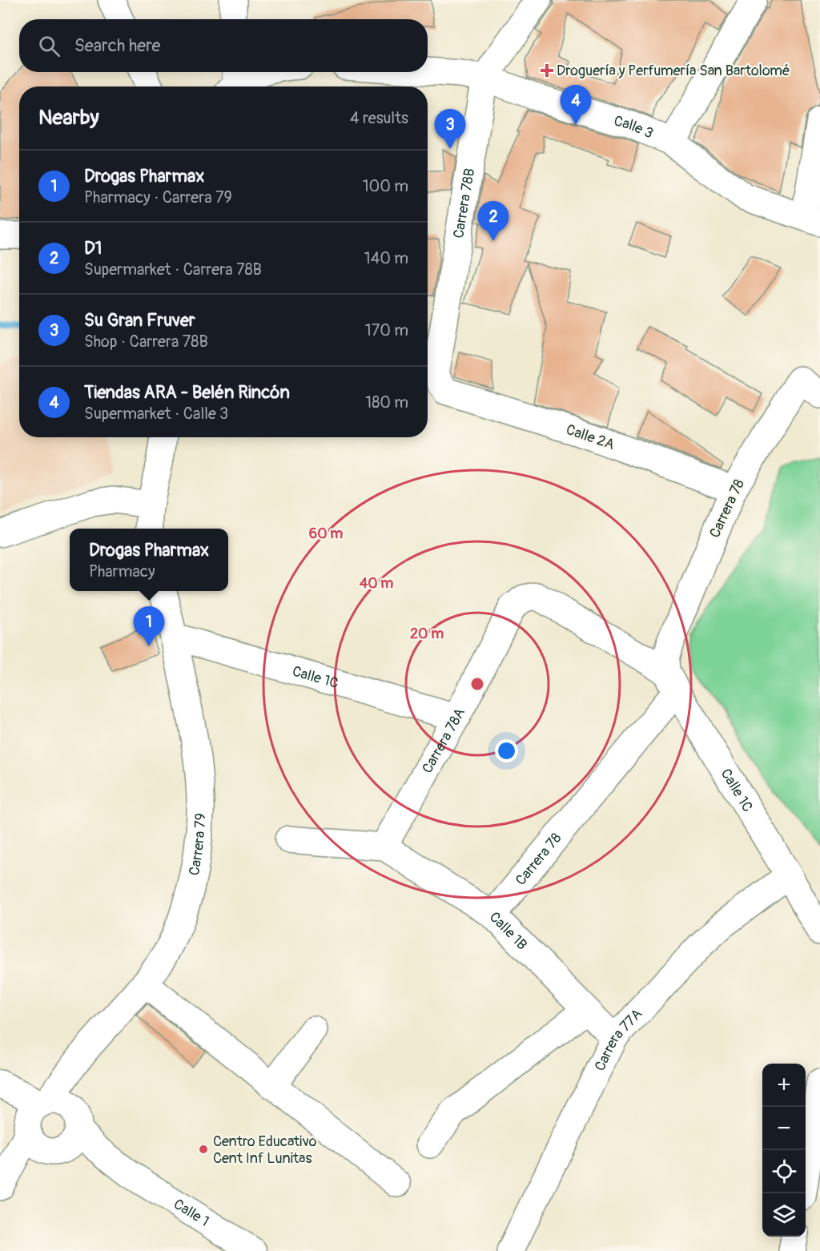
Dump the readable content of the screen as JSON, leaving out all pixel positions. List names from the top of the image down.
{
  "streets": {
    "street": [
      "Calle 3",
      "Carrera 78B",
      "Calle 2A",
      "Carrera 78",
      "Calle 1C",
      "Carrera 78A",
      "Carrera 79",
      "Calle 1B",
      "Carrera 77A",
      "Calle 1"
    ]
  },
  "crossings": [
    ["Calle 3", "Carrera 78B"],
    ["Carrera 78B", "Calle 2A"],
    ["Calle 2A", "Carrera 78"],
    ["Carrera 78", "Calle 1C"],
    ["Carrera 78", "Carrera 78A"],
    ["Carrera 78", "Calle 1B"],
    ["Calle 1C", "Carrera 78A"],
    ["Calle 1C", "Carrera 79"],
    ["Calle 1C", "Carrera 77A"],
    ["Carrera 78A", "Calle 1B"],
    ["Carrera 79", "Calle 1"],
    ["Calle 1B", "Carrera 77A"]
  ],
  "places": {
    "health": ["Droguería y Perfumería San Bartolomé"],
    "other": ["Centro Educativo Cent Inf Lunitas"]
  },
  "page": {
    "search": "Search here",
    "pins": [
      "4",
      "3",
      "2",
      "1"
    ],
    "heading": ["Nearby", "4 results"],
    "list": [
      {
        "mark": "1",
        "name": "Drogas Pharmax",
        "note": "Pharmacy · Carrera 79",
        "value": "100 m"
      },
      {
        "mark": "2",
        "name": "D1",
        "note": "Supermarket · Carrera 78B",
        "value": "140 m"
      },
      {
        "mark": "3",
        "name": "Su Gran Fruver",
        "note": "Shop · Carrera 78B",
        "value": "170 m"
      },
      {
        "mark": "4",
        "name": "Tiendas ARA - Belén Rincón",
        "note": "Supermarket · Calle 3",
        "value": "180 m"
      }
    ],
    "popup": ["Drogas Pharmax", "Pharmacy"],
    "map_buttons": ["+", "−"]
  },
  "rings": ["60 m", "40 m", "20 m"]
}
